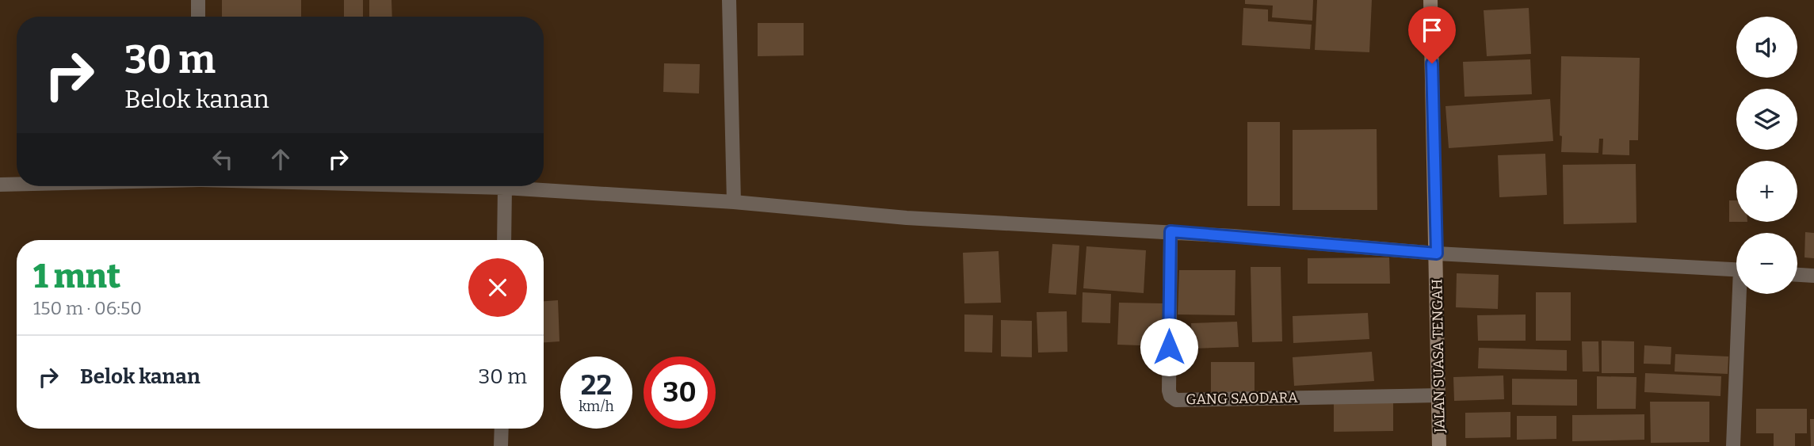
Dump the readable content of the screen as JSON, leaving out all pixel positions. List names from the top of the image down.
{
  "streets": {
    "street": ["JALAN SUASA TENGAH", "GANG SAODARA"]
  },
  "crossings": [
    ["JALAN SUASA TENGAH", "GANG SAODARA"]
  ],
  "page": {
    "map_buttons": ["+", "−"],
    "turn": ["30 m", "Belok kanan"],
    "heading": ["1 mnt", "150 m · 06:50"],
    "list": [
      {
        "name": "Belok kanan",
        "value": "30 m"
      }
    ],
    "speed": "22 km/h",
    "limit": "30"
  }
}
